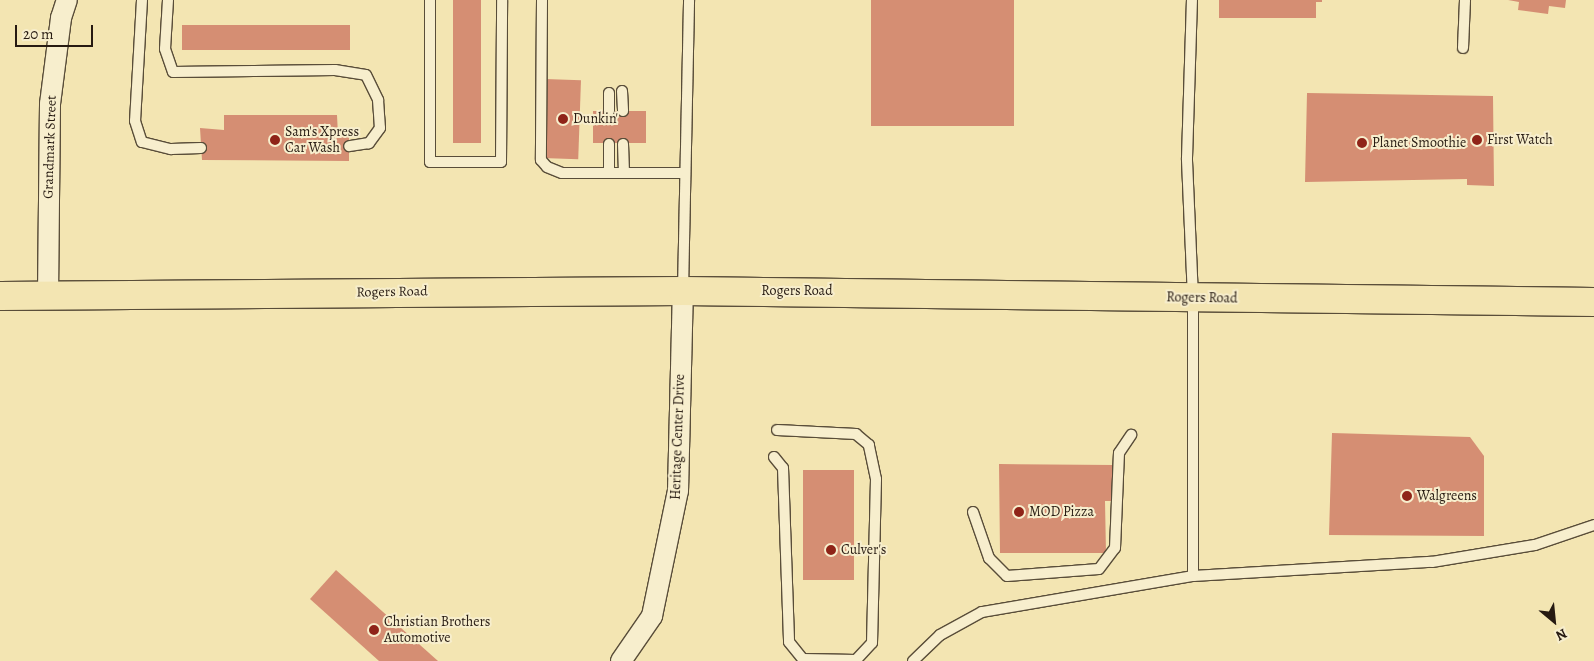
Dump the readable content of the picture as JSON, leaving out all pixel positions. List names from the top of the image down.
{
  "streets": {
    "main road": ["Rogers Road"],
    "street": ["Grandmark Street", "Heritage Center Drive"]
  },
  "crossings": [
    ["Grandmark Street", "Rogers Road"],
    ["Rogers Road", "Heritage Center Drive"]
  ],
  "places": [
    "Dunkin'",
    "Sam's Xpress Car Wash",
    "First Watch",
    "Planet Smoothie",
    "Walgreens",
    "MOD Pizza",
    "Culver's",
    "Christian Brothers Automotive"
  ],
  "scale_bar": "20 m",
  "north": "bottom right"
}
